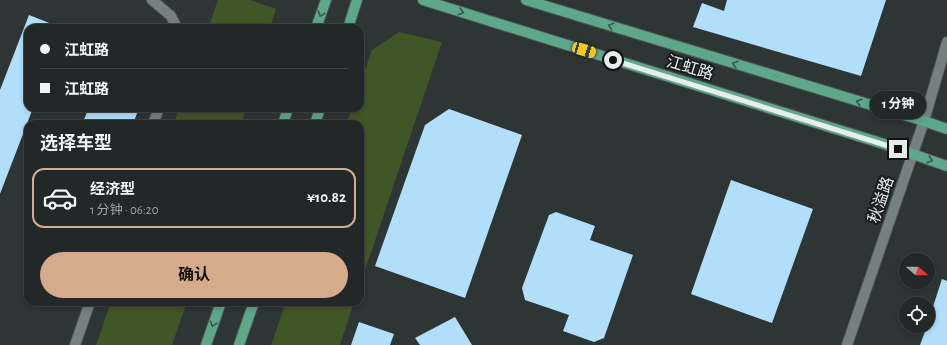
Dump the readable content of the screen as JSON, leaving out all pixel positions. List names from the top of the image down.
{
  "streets": {
    "main road": ["江虹路"],
    "street": ["秋溢路"]
  },
  "crossings": [
    ["江虹路", "秋溢路"]
  ],
  "north": "right",
  "page": {
    "banner": ["江虹路", "江虹路"],
    "bubble": "1 分钟",
    "heading": "选择车型",
    "list": [
      {
        "name": "经济型",
        "note": "1 分钟 · 06:20",
        "value": "¥10.82"
      }
    ],
    "buttons": "确认"
  }
}
